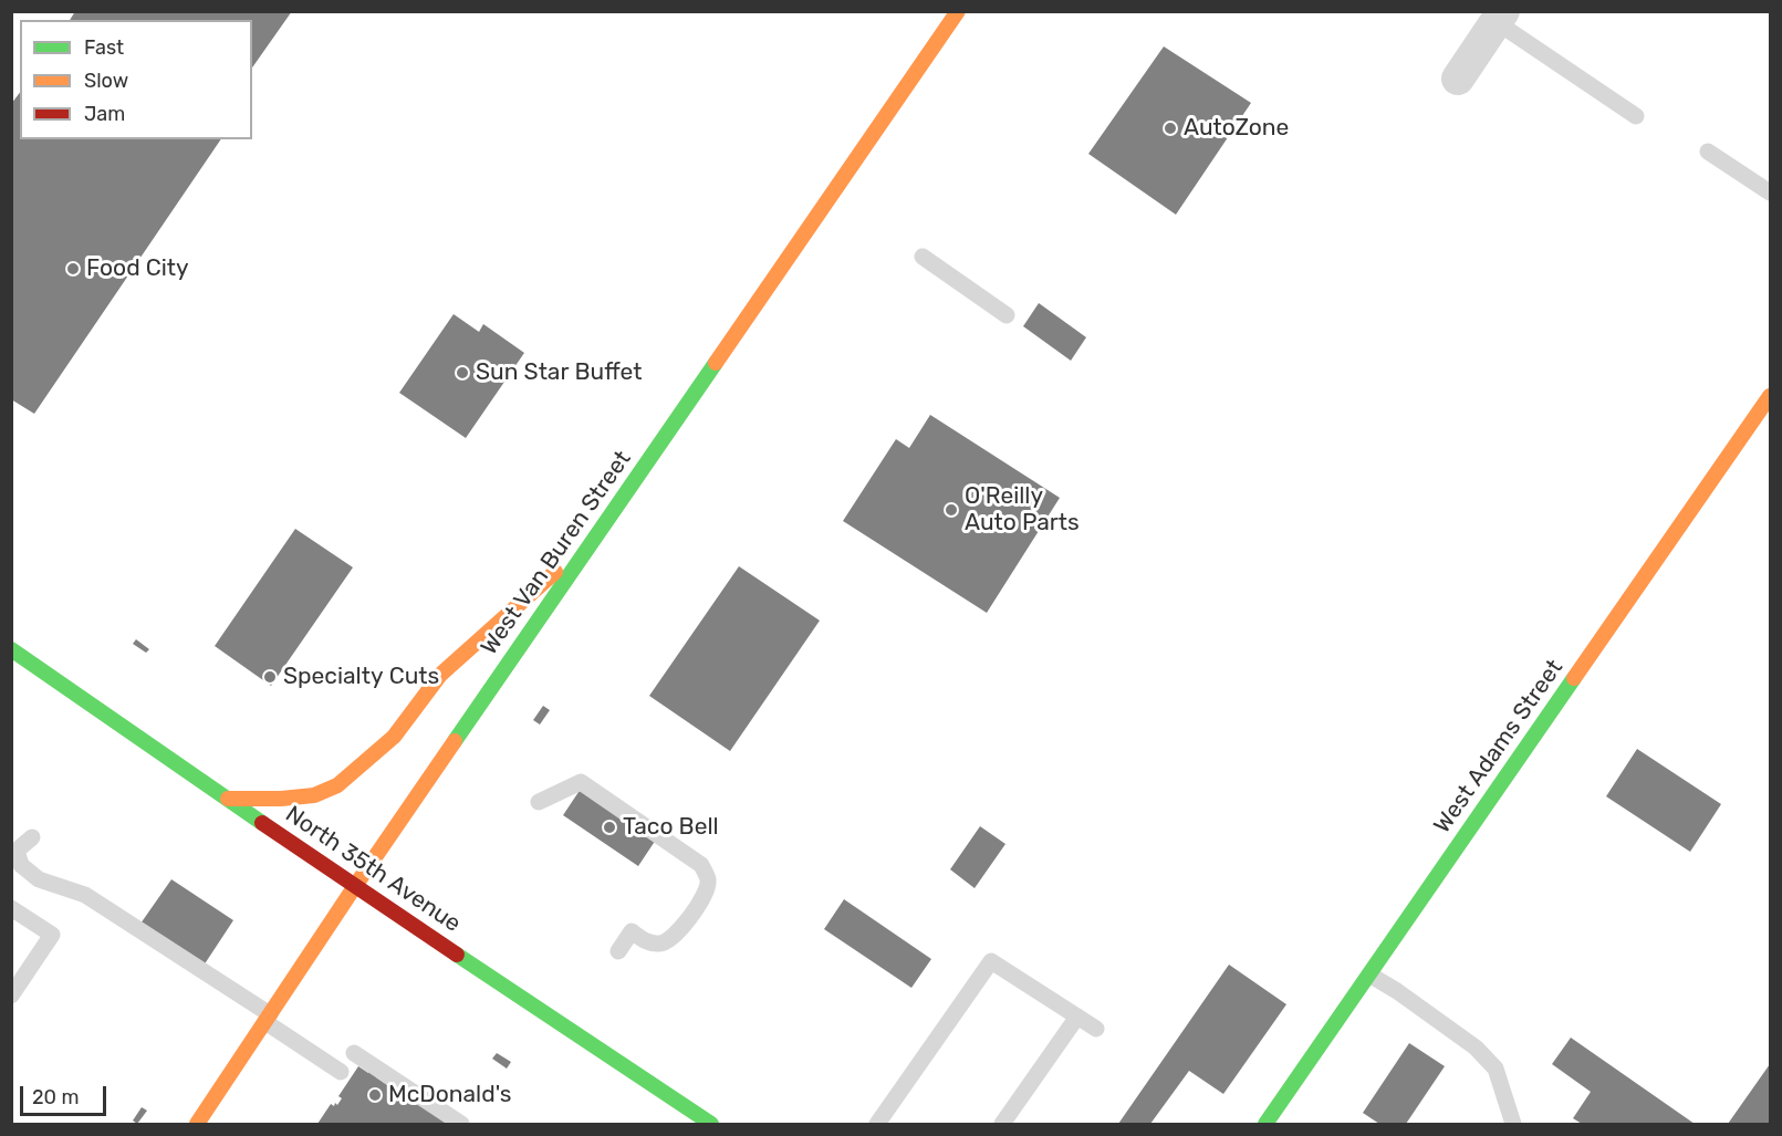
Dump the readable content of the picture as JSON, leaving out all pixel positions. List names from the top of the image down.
{
  "streets": {
    "main road": ["West Van Buren Street", "West Adams Street", "North 35th Avenue"]
  },
  "crossings": [
    ["West Van Buren Street", "North 35th Avenue"]
  ],
  "places": [
    "AutoZone",
    "Food City",
    "Sun Star Buffet",
    "O'Reilly Auto Parts",
    "Specialty Cuts",
    "Taco Bell",
    "McDonald's"
  ],
  "legend": ["Fast", "Slow", "Jam"],
  "scale_bar": "20 m"
}
